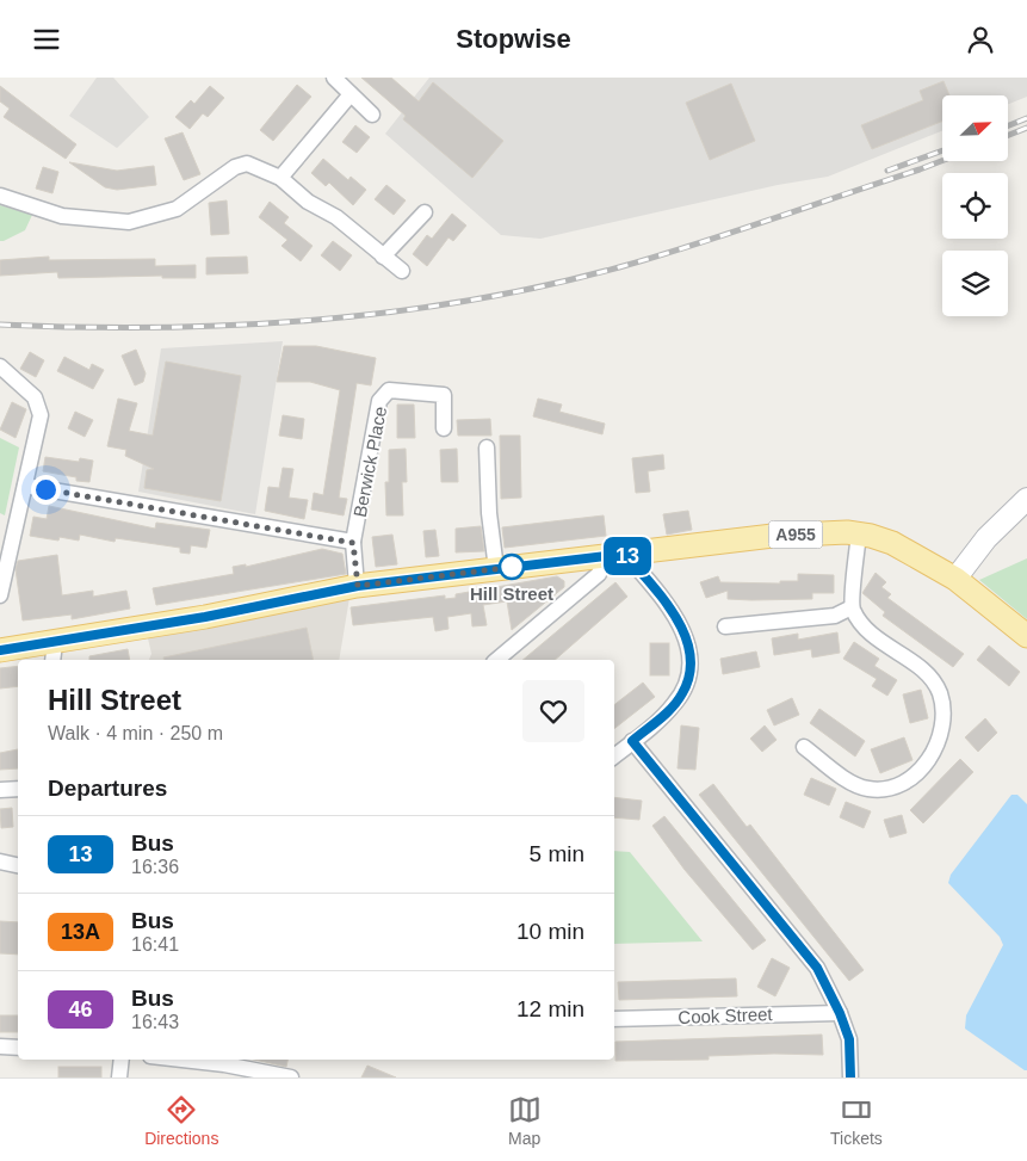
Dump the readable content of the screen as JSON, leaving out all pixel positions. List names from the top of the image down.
{
  "streets": {
    "main road": ["A955"],
    "street": ["Berwick Place", "Cook Street"]
  },
  "crossings": [
    ["Berwick Place", "A955"]
  ],
  "places": ["Hill Street"],
  "lines": ["bus line 13"],
  "north": "top right",
  "page": {
    "header": "Stopwise",
    "on_map": "13",
    "heading": [
      ["Hill Street", "Walk · 4 min · 250 m"],
      "Departures"
    ],
    "list": [
      {
        "mark": "13",
        "name": "Bus",
        "note": "16:36",
        "value": "5 min"
      },
      {
        "mark": "13A",
        "name": "Bus",
        "note": "16:41",
        "value": "10 min"
      },
      {
        "mark": "46",
        "name": "Bus",
        "note": "16:43",
        "value": "12 min"
      }
    ],
    "tabs": ["Directions", "Map", "Tickets"]
  }
}
